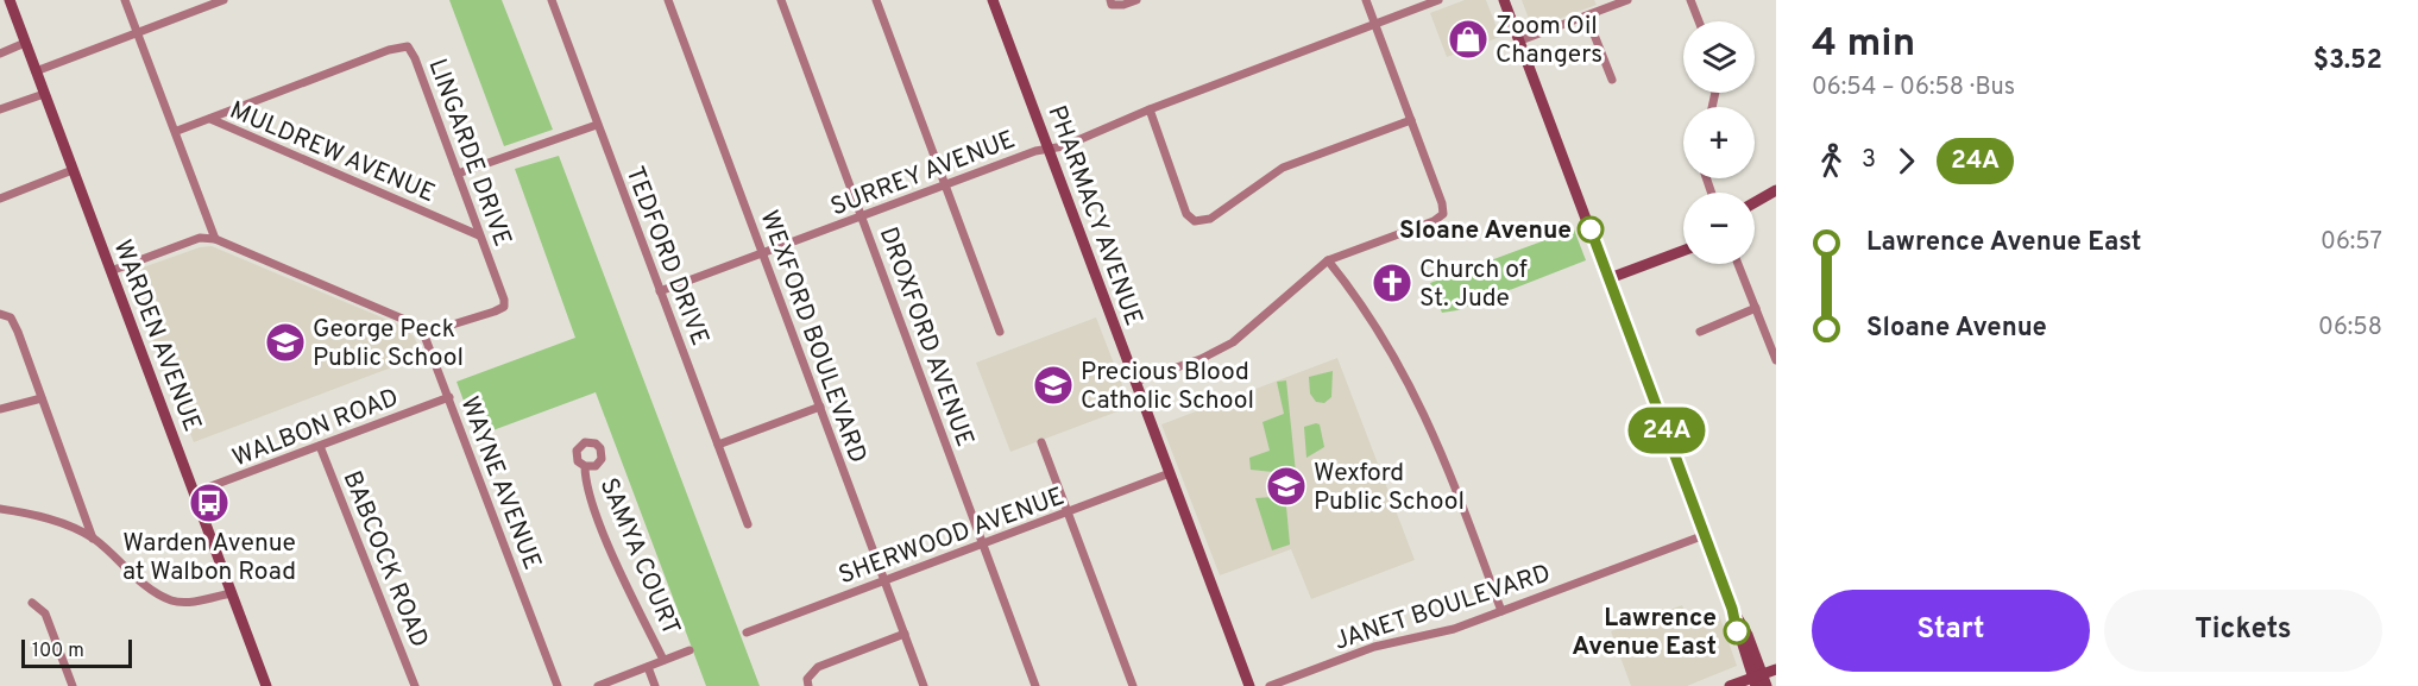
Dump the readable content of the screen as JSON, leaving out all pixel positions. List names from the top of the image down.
{
  "streets": {
    "main road": ["PHARMACY AVENUE", "WARDEN AVENUE"],
    "street": [
      "MULDREW AVENUE",
      "LINGARDE DRIVE",
      "SURREY AVENUE",
      "TEDFORD DRIVE",
      "WEXFORD BOULEVARD",
      "DROXFORD AVENUE",
      "WALBON ROAD",
      "WAYNE AVENUE",
      "SHERWOOD AVENUE",
      "SAMYA COURT",
      "BABCOCK ROAD",
      "JANET BOULEVARD"
    ]
  },
  "crossings": [
    ["MULDREW AVENUE", "LINGARDE DRIVE"],
    ["LINGARDE DRIVE", "WAYNE AVENUE"],
    ["SURREY AVENUE", "PHARMACY AVENUE"],
    ["SURREY AVENUE", "TEDFORD DRIVE"],
    ["SURREY AVENUE", "WEXFORD BOULEVARD"],
    ["SURREY AVENUE", "DROXFORD AVENUE"],
    ["PHARMACY AVENUE", "SHERWOOD AVENUE"],
    ["WARDEN AVENUE", "WALBON ROAD"],
    ["WEXFORD BOULEVARD", "SHERWOOD AVENUE"],
    ["DROXFORD AVENUE", "SHERWOOD AVENUE"],
    ["WALBON ROAD", "WAYNE AVENUE"],
    ["WALBON ROAD", "BABCOCK ROAD"]
  ],
  "places": {
    "shop": ["Zoom Oil Changers"],
    "other": ["Sloane Avenue", "Lawrence Avenue East"],
    "church": ["Church of St. Jude"],
    "school or university": ["George Peck Public School", "Precious Blood Catholic School", "Wexford Public School"],
    "bus stop": ["Warden Avenue at Walbon Road"]
  },
  "lines": ["bus line 24A"],
  "scale_bar": "100 m",
  "page": {
    "on_map": "24A",
    "heading": ["4 min", "06:54 – 06:58 · Bus", "$3.52"],
    "map_buttons": ["+", "−"],
    "legs": ["3", "24A"],
    "list": [
      {
        "name": "Lawrence Avenue East",
        "value": "06:57"
      },
      {
        "name": "Sloane Avenue",
        "value": "06:58"
      }
    ],
    "buttons": ["Start", "Tickets"],
    "scale": "100 m"
  }
}
